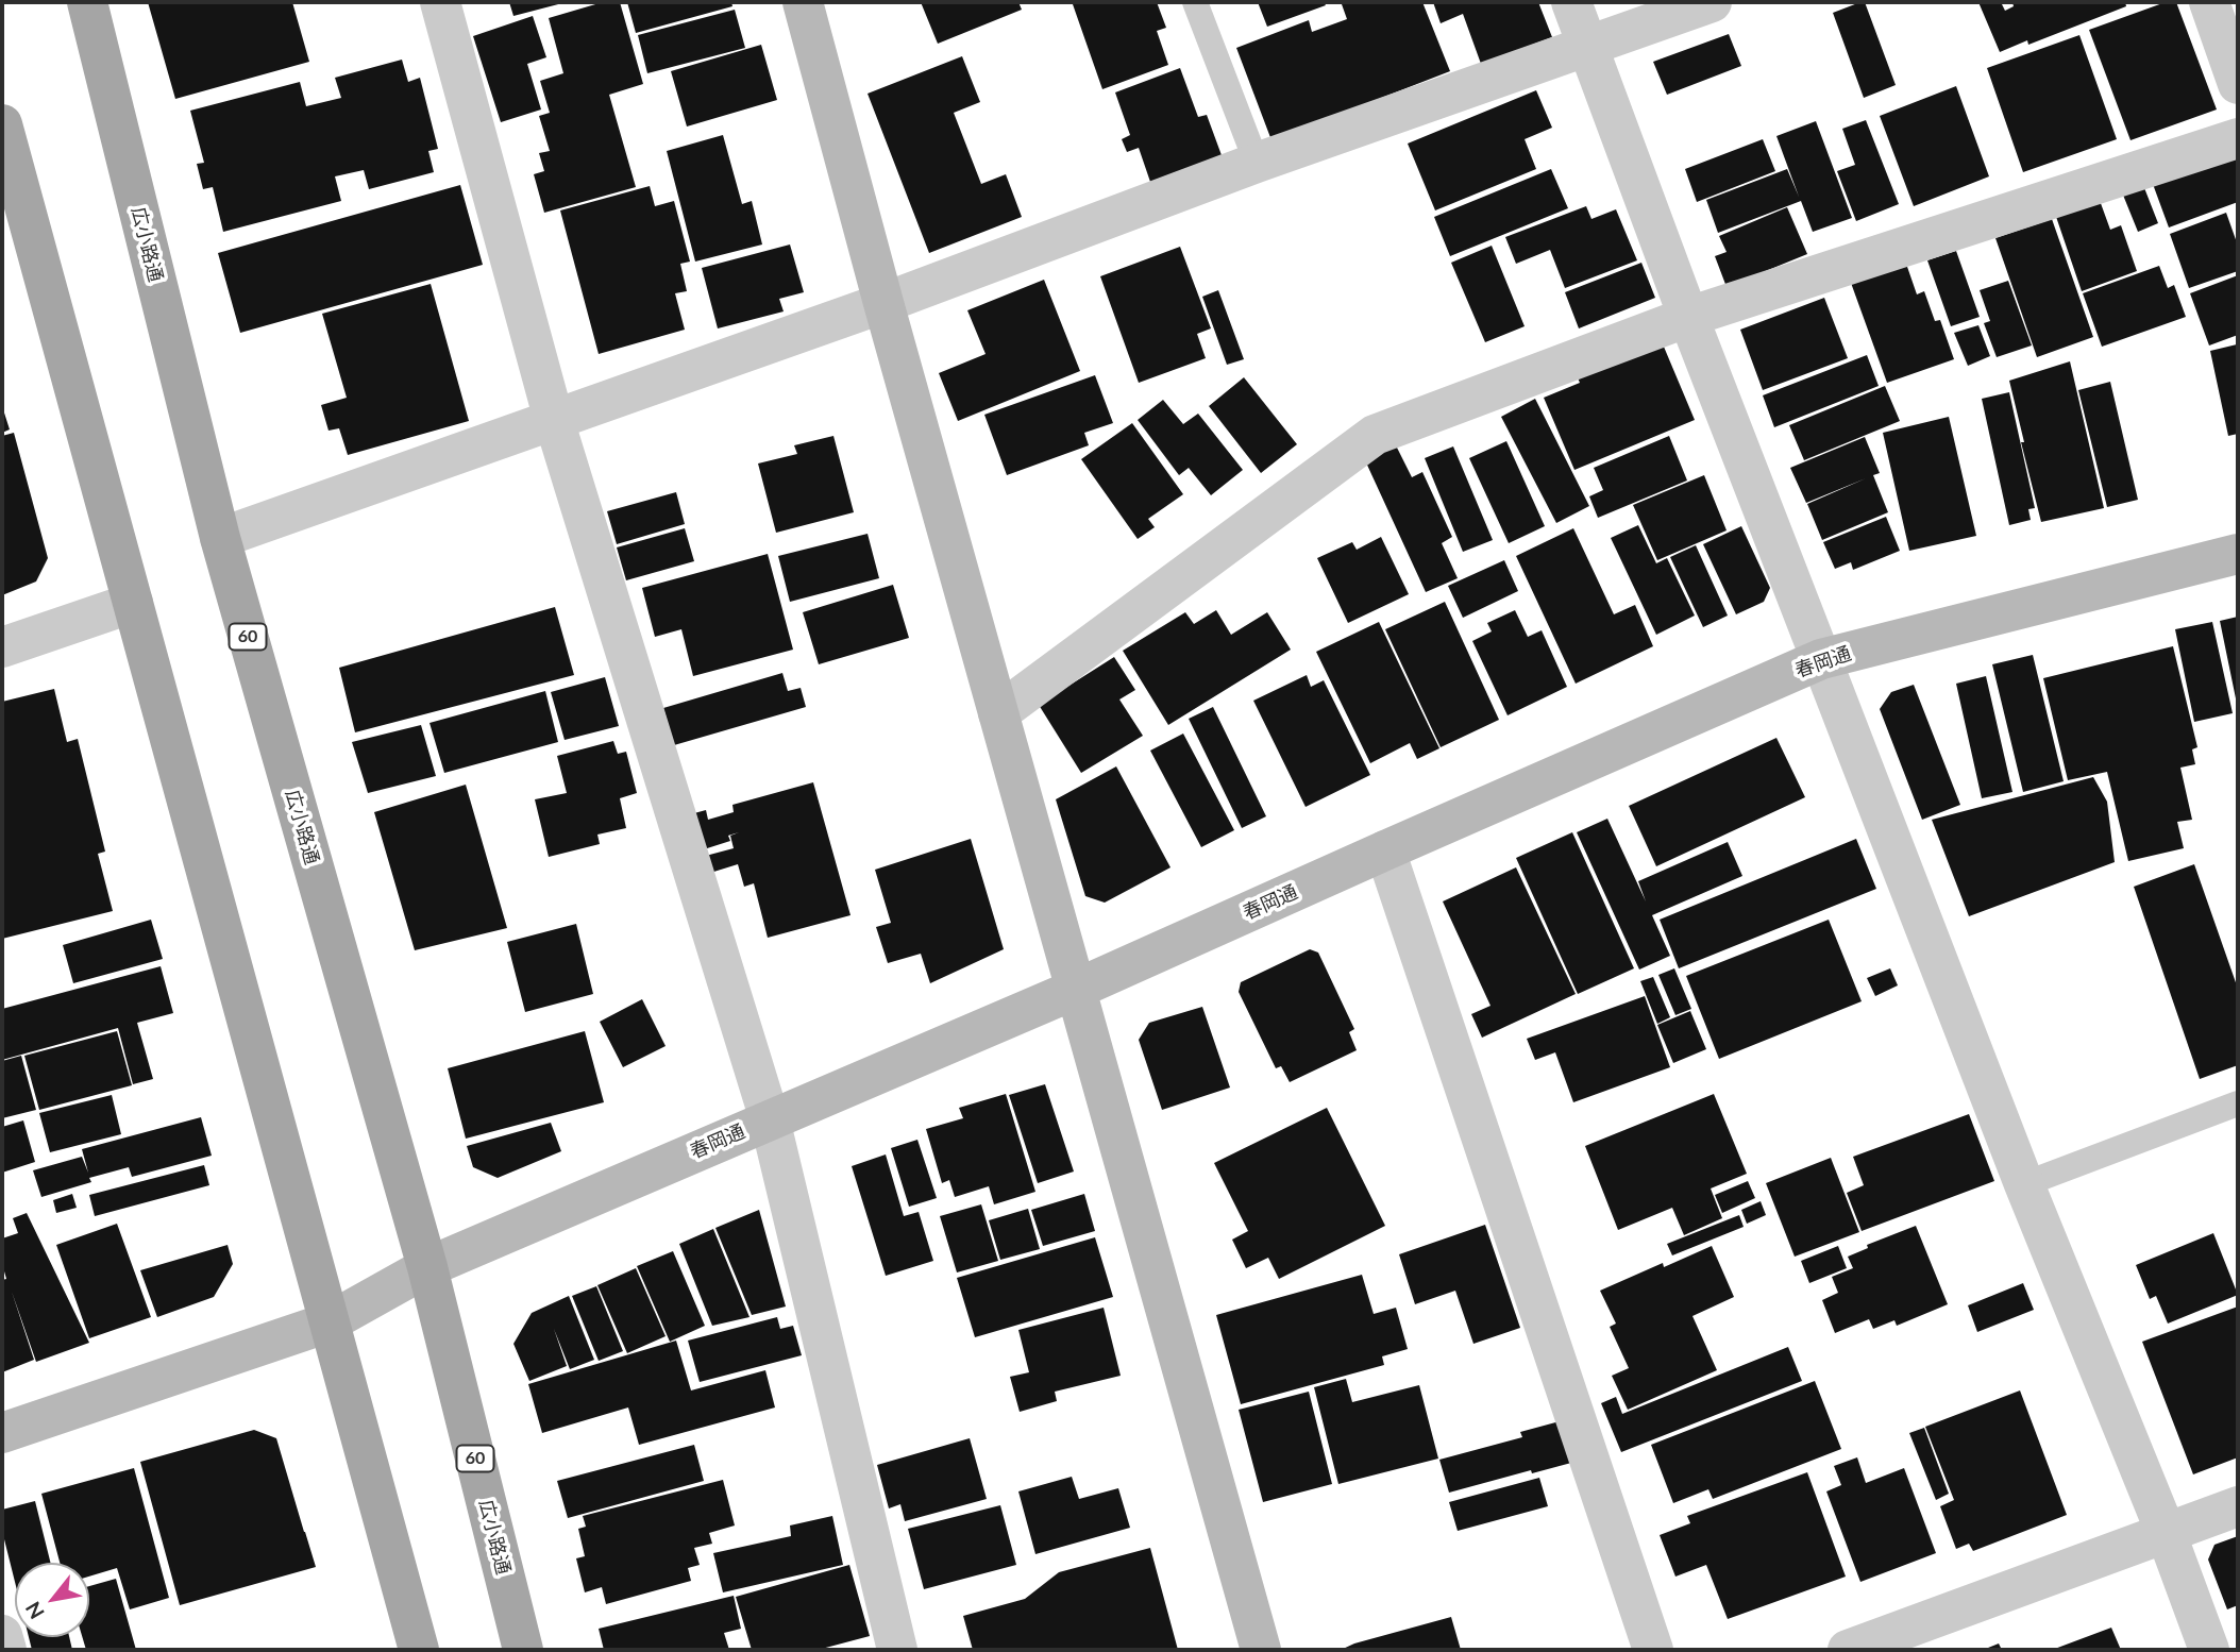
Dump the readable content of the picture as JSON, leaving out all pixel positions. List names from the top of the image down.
{
  "streets": {
    "main road": ["広小路通", "60"],
    "street": ["春岡通"]
  },
  "crossings": [
    ["広小路通", "春岡通"]
  ],
  "north": "bottom left"
}
